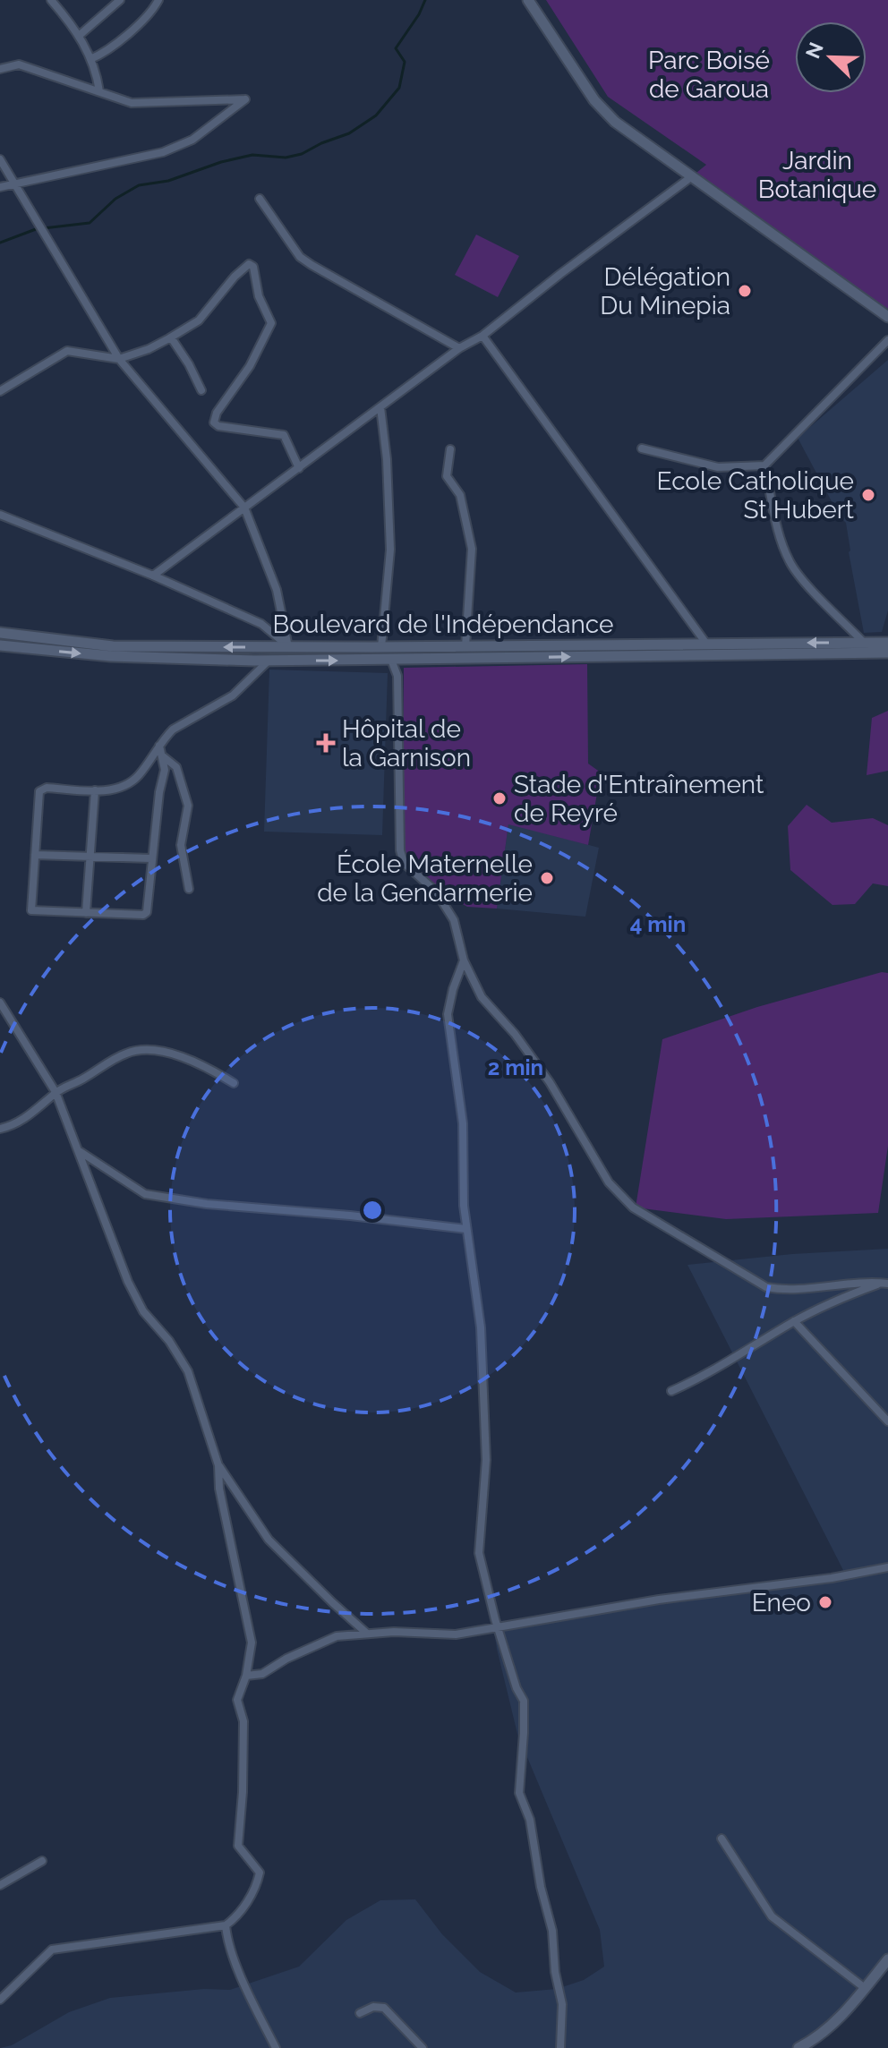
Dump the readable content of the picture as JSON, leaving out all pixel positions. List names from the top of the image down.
{
  "streets": {
    "main road": ["Boulevard de l'Indépendance"]
  },
  "parks": ["Parc Boisé de Garoua", "Jardin Botanique"],
  "places": {
    "other": [
      "Délégation Du Minepia",
      "Ecole Catholique St Hubert",
      "Stade d'Entraînement de Reyré",
      "École Maternelle de la Gendarmerie",
      "Eneo"
    ],
    "health": ["Hôpital de la Garnison"]
  },
  "north": "top left",
  "rings": ["4 min", "2 min"]
}
